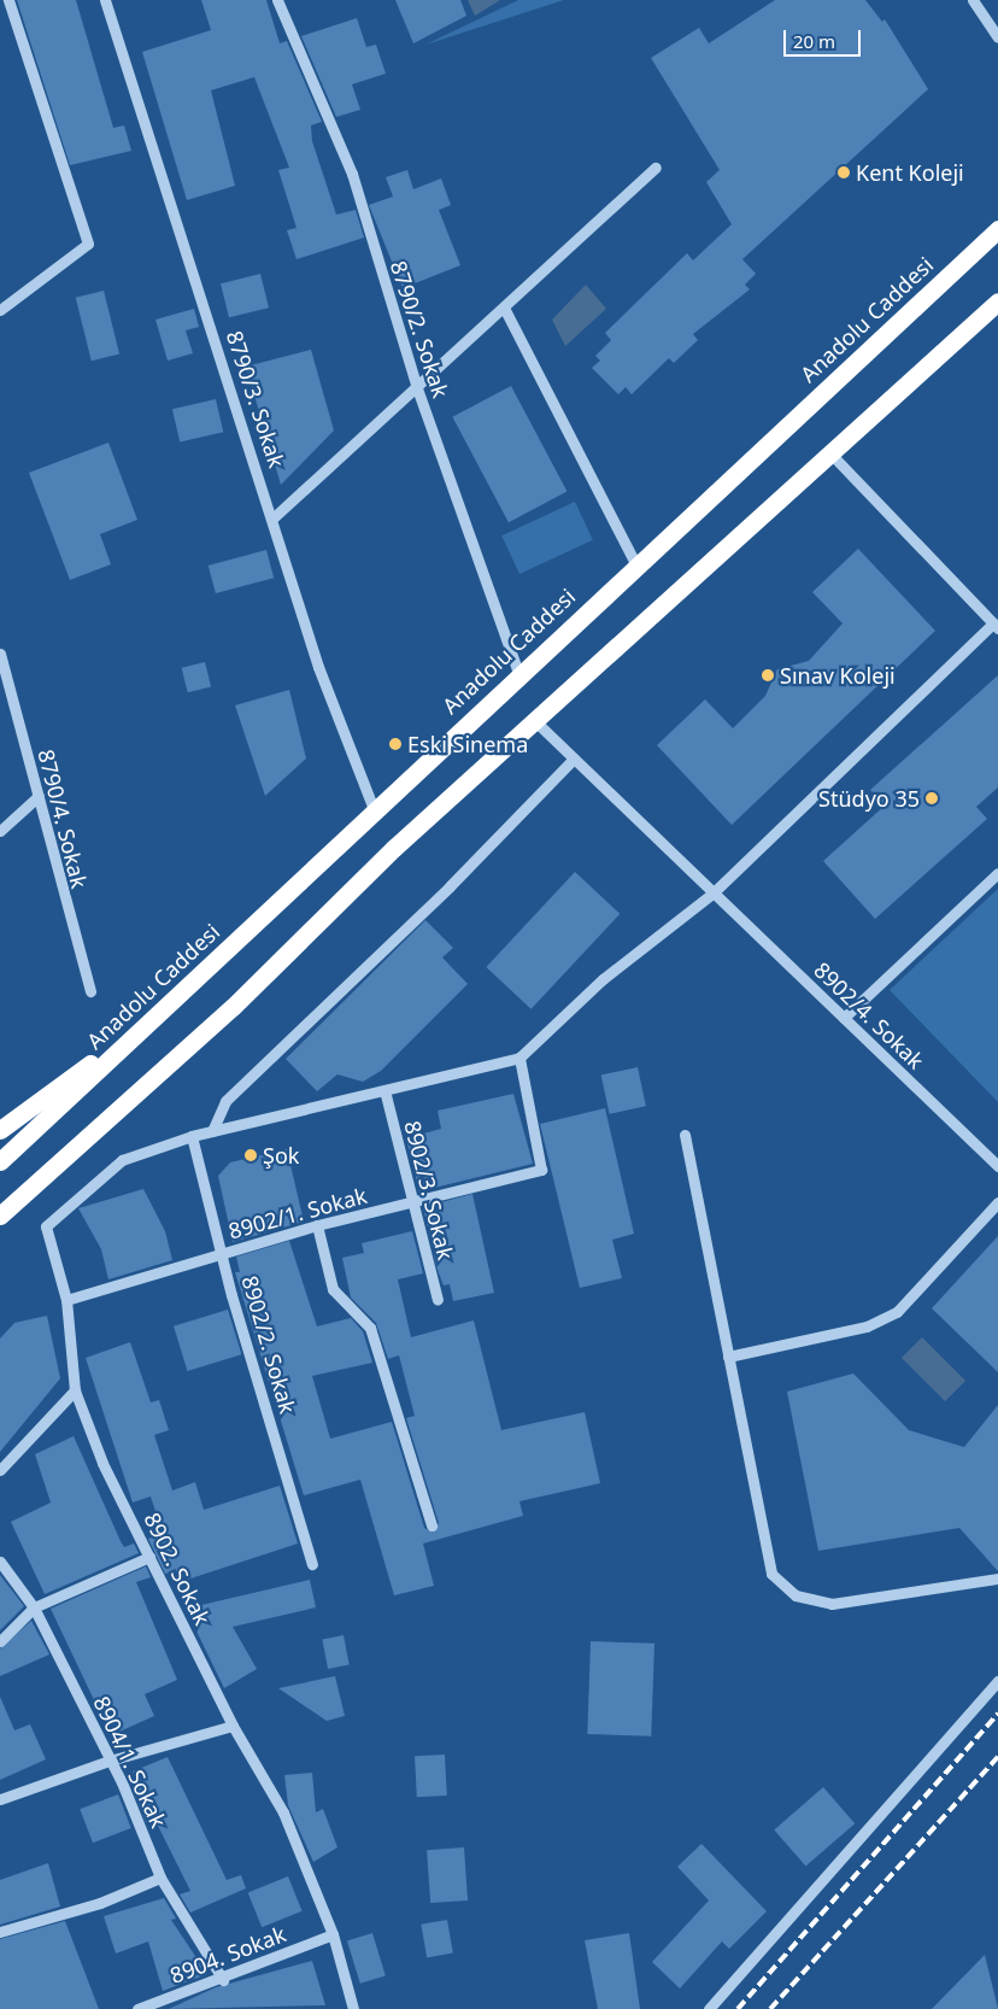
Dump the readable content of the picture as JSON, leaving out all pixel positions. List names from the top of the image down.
{
  "streets": {
    "highway": ["Anadolu Caddesi"],
    "street": [
      "8790/2. Sokak",
      "8790/3. Sokak",
      "8790/4. Sokak",
      "8902/4. Sokak",
      "8902/3. Sokak",
      "8902/1. Sokak",
      "8902/2. Sokak",
      "8902. Sokak",
      "8904/1. Sokak",
      "8904. Sokak"
    ]
  },
  "crossings": [
    ["Anadolu Caddesi", "8790/2. Sokak"],
    ["Anadolu Caddesi", "8790/3. Sokak"],
    ["8902/3. Sokak", "8902/1. Sokak"],
    ["8902/1. Sokak", "8902/2. Sokak"],
    ["8902/1. Sokak", "8902. Sokak"],
    ["8902/2. Sokak", "8902. Sokak"],
    ["8902. Sokak", "8904. Sokak"],
    ["8904/1. Sokak", "8904. Sokak"]
  ],
  "places": [
    "Kent Koleji",
    "Sınav Koleji",
    "Eski Sinema",
    "Stüdyo 35",
    "Şok"
  ],
  "scale_bar": "20 m"
}
